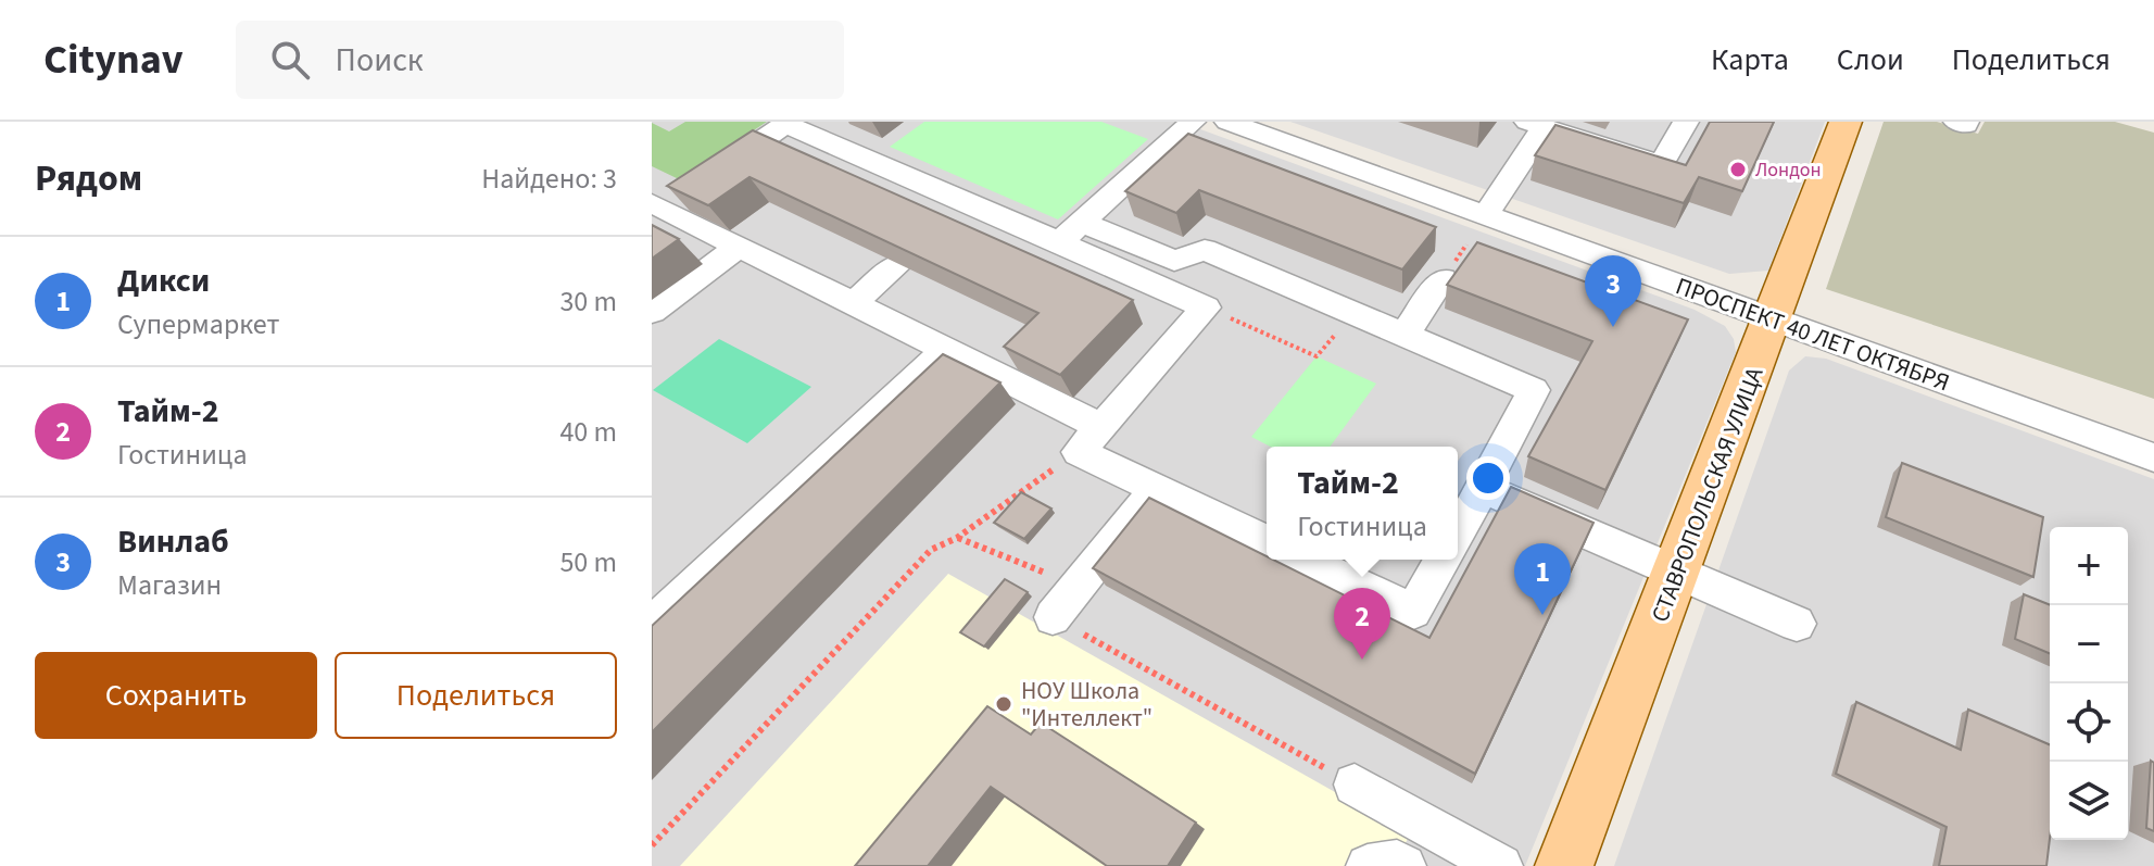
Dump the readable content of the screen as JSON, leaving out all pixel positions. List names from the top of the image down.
{
  "streets": {
    "main road": ["СТАВРОПОЛЬСКАЯ УЛИЦА"],
    "street": ["ПРОСПЕКТ 40 ЛЕТ ОКТЯБРЯ"]
  },
  "crossings": [
    ["ПРОСПЕКТ 40 ЛЕТ ОКТЯБРЯ", "СТАВРОПОЛЬСКАЯ УЛИЦА"]
  ],
  "places": ["Лондон", "НОУ Школа \"Интеллект\""],
  "page": {
    "header": "Citynav",
    "search": "Поиск",
    "nav": ["Карта", "Слои", "Поделиться"],
    "heading": ["Рядом", "Найдено: 3"],
    "list": [
      {
        "mark": "1",
        "name": "Дикси",
        "note": "Супермаркет",
        "value": "30 m"
      },
      {
        "mark": "2",
        "name": "Тайм-2",
        "note": "Гостиница",
        "value": "40 m"
      },
      {
        "mark": "3",
        "name": "Винлаб",
        "note": "Магазин",
        "value": "50 m"
      }
    ],
    "pins": ["3", "1", "2"],
    "popup": ["Тайм-2", "Гостиница"],
    "map_buttons": ["+", "−"],
    "buttons": ["Сохранить", "Поделиться"]
  }
}
